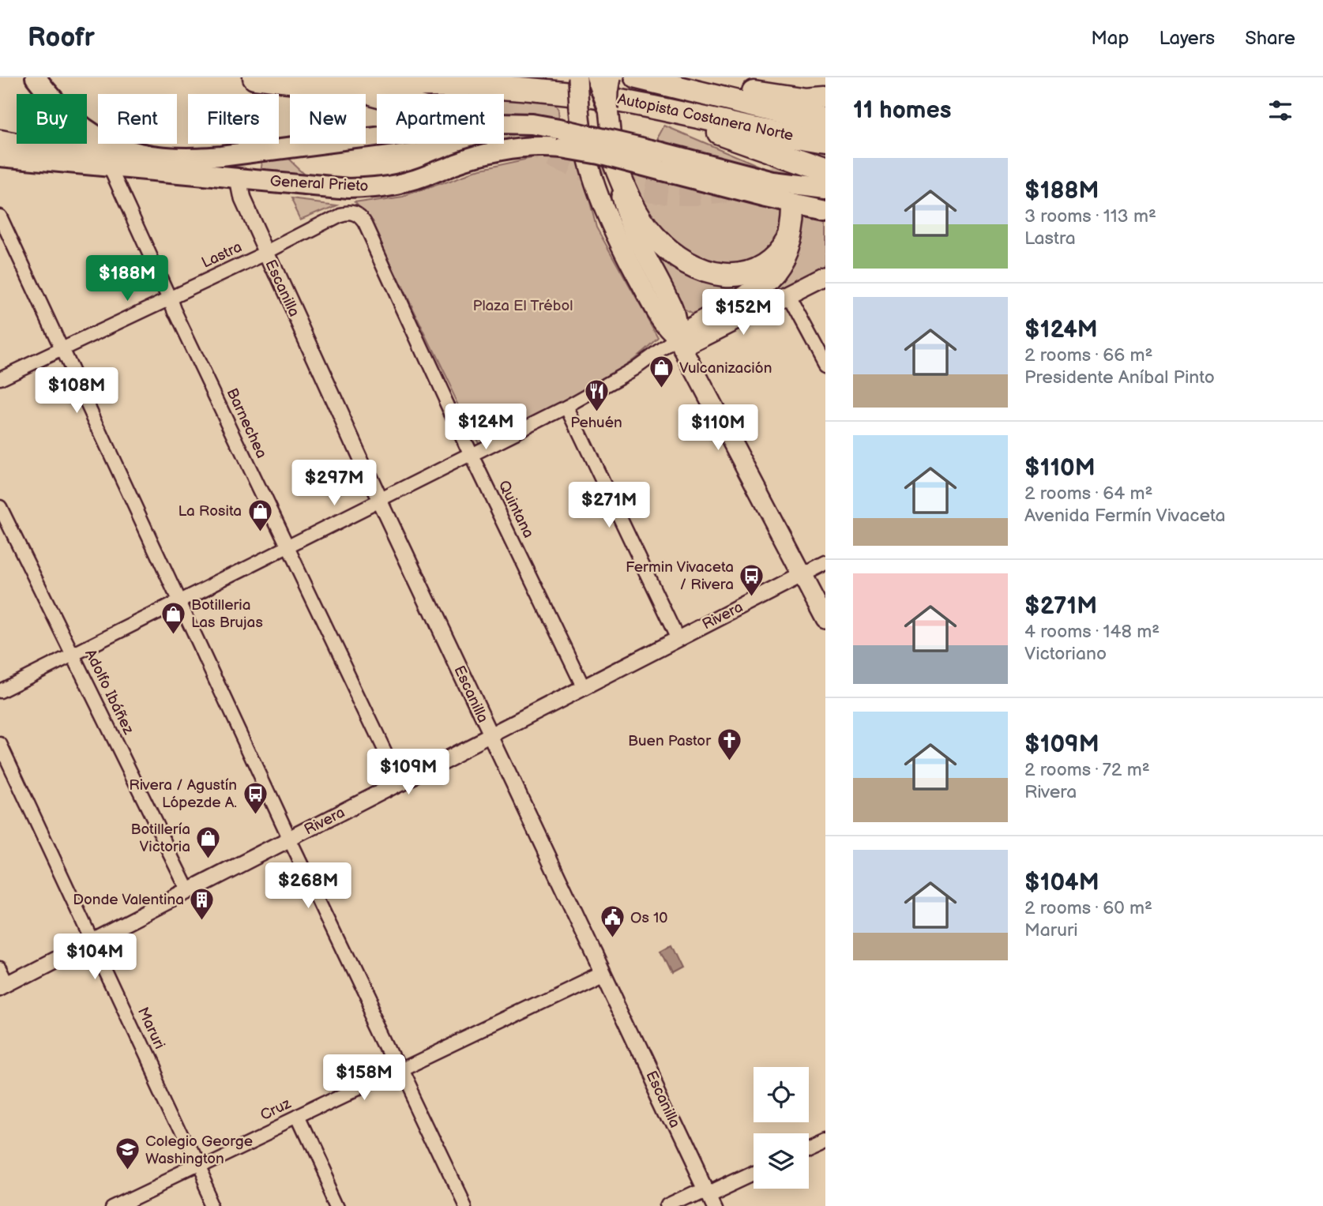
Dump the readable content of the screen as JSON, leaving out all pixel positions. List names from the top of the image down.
{
  "streets": {
    "highway": ["Autopista Costanera Norte"],
    "main road": ["General Prieto"],
    "street": [
      "Lastra",
      "Escanilla",
      "Barnechea",
      "Quintana",
      "Rivera",
      "Adolfo Ibáñez",
      "Maruri",
      "Cruz"
    ]
  },
  "crossings": [
    ["General Prieto", "Escanilla"],
    ["General Prieto", "Barnechea"],
    ["Lastra", "Escanilla"],
    ["Lastra", "Barnechea"],
    ["Lastra", "Quintana"],
    ["Escanilla", "Rivera"],
    ["Escanilla", "Cruz"],
    ["Barnechea", "Rivera"],
    ["Quintana", "Rivera"],
    ["Rivera", "Adolfo Ibáñez"],
    ["Rivera", "Maruri"],
    ["Maruri", "Cruz"]
  ],
  "parks": ["Plaza El Trébol"],
  "places": {
    "shop": [
      "Vulcanización",
      "La Rosita",
      "Botilleria Las Brujas",
      "Botillería Victoria"
    ],
    "restaurant": ["Pehuén"],
    "bus stop": ["Fermin Vivaceta / Rivera", "Rivera / Agustín Lópezde A."],
    "church": ["Buen Pastor"],
    "building": ["Donde Valentina"],
    "public building": ["Os 10"],
    "school or university": ["Colegio George Washington"]
  },
  "page": {
    "header": "Roofr",
    "nav": ["Map", "Layers", "Share"],
    "heading": "11 homes",
    "chip": [
      "Buy",
      "Rent",
      "Filters",
      "New",
      "Apartment"
    ],
    "list": [
      {
        "name": "$188M",
        "note": "3 rooms · 113 m² · Lastra"
      },
      {
        "name": "$124M",
        "note": "2 rooms · 66 m² · Presidente Aníbal Pinto"
      },
      {
        "name": "$110M",
        "note": "2 rooms · 64 m² · Avenida Fermín Vivaceta"
      },
      {
        "name": "$271M",
        "note": "4 rooms · 148 m² · Victoriano"
      },
      {
        "name": "$109M",
        "note": "2 rooms · 72 m² · Rivera"
      },
      {
        "name": "$104M",
        "note": "2 rooms · 60 m² · Maruri"
      }
    ],
    "price": [
      "$188M",
      "$152M",
      "$108M",
      "$124M",
      "$110M",
      "$297M",
      "$271M",
      "$109M",
      "$268M",
      "$104M",
      "$158M"
    ]
  }
}
